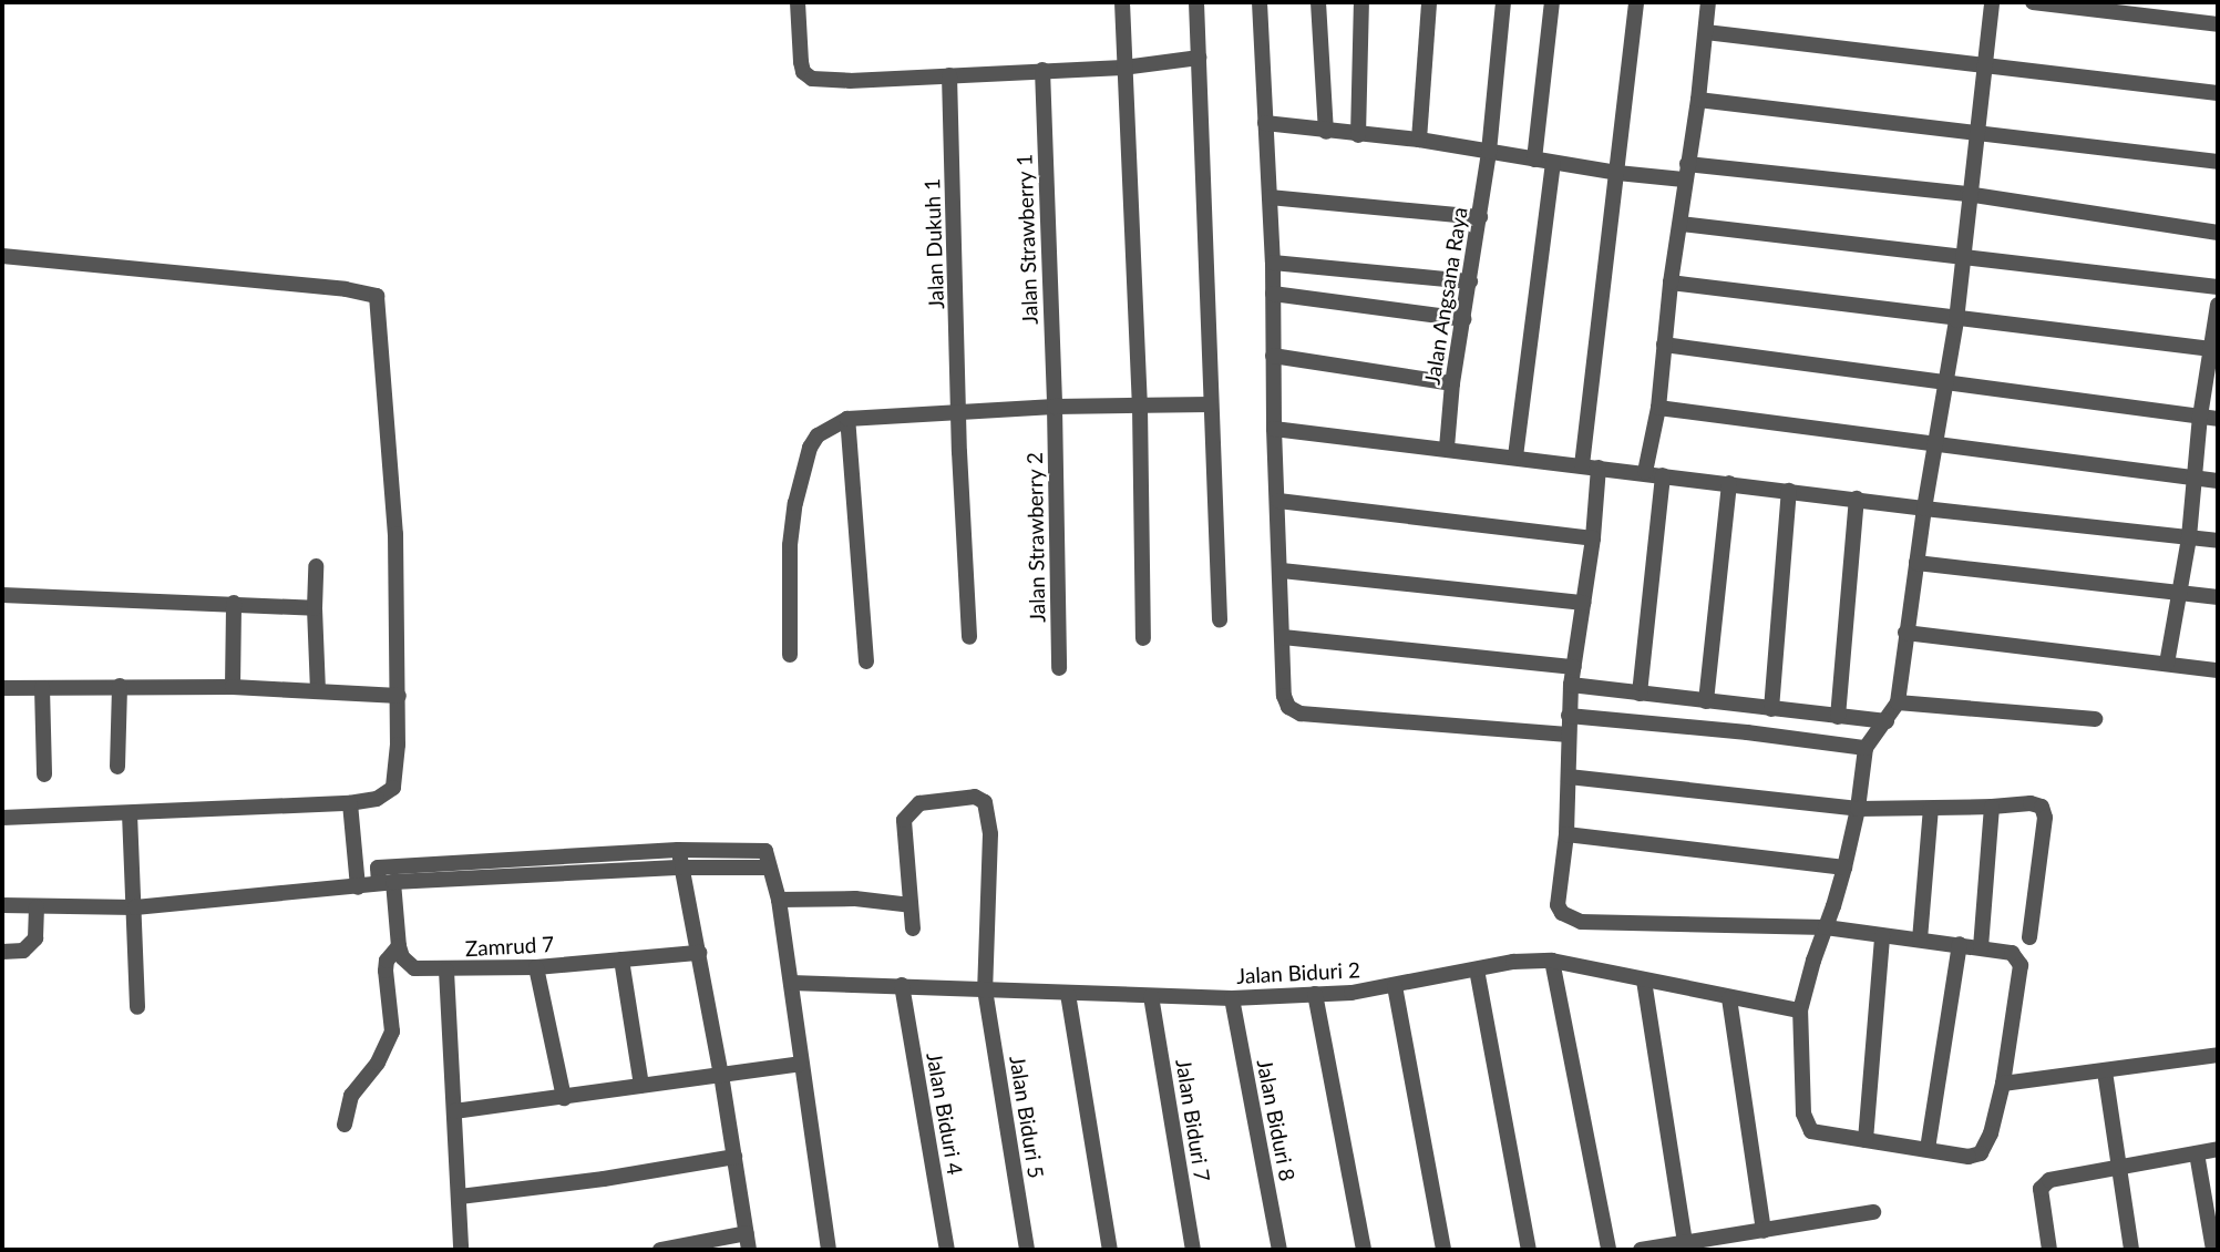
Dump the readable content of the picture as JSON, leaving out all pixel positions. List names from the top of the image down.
{
  "streets": {
    "street": [
      "Jalan Strawberry 1",
      "Jalan Dukuh 1",
      "Jalan Angsana Raya",
      "Jalan Strawberry 2",
      "Zamrud 7",
      "Jalan Biduri 2",
      "Jalan Biduri 4",
      "Jalan Biduri 5",
      "Jalan Biduri 7",
      "Jalan Biduri 8"
    ]
  },
  "crossings": [
    ["Jalan Strawberry 1", "Jalan Strawberry 2"],
    ["Jalan Biduri 2", "Jalan Biduri 4"],
    ["Jalan Biduri 2", "Jalan Biduri 5"],
    ["Jalan Biduri 2", "Jalan Biduri 7"],
    ["Jalan Biduri 2", "Jalan Biduri 8"]
  ]
}
